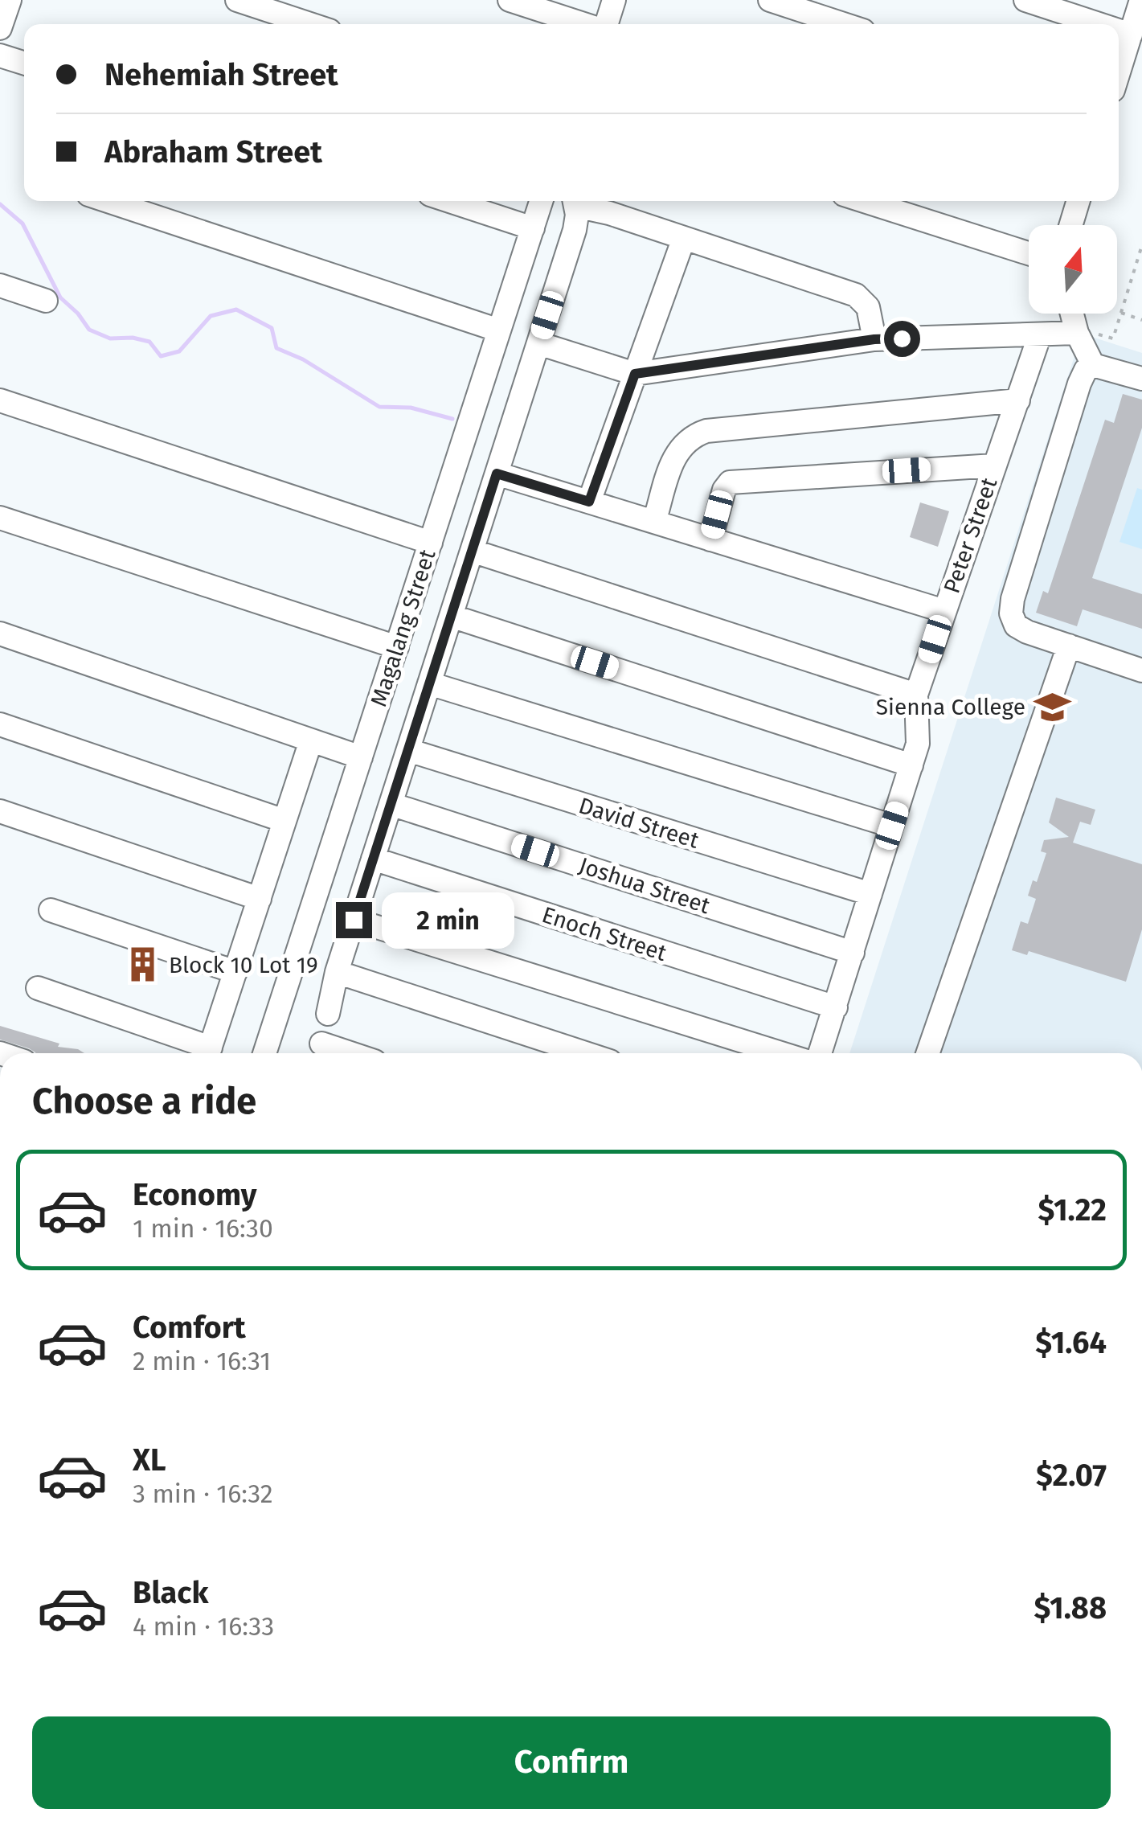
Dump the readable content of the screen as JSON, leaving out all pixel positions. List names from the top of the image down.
{
  "streets": {
    "street": [
      "Peter Street",
      "Magalang Street",
      "David Street",
      "Joshua Street",
      "Enoch Street"
    ]
  },
  "crossings": [
    ["Peter Street", "David Street"],
    ["Peter Street", "Joshua Street"],
    ["Peter Street", "Enoch Street"]
  ],
  "places": {
    "school or university": ["Sienna College"],
    "building": ["Block 10 Lot 19"]
  },
  "north": "top",
  "page": {
    "banner": ["Nehemiah Street", "Abraham Street"],
    "bubble": "2 min",
    "heading": "Choose a ride",
    "list": [
      {
        "name": "Economy",
        "note": "1 min · 16:30",
        "value": "$1.22"
      },
      {
        "name": "Comfort",
        "note": "2 min · 16:31",
        "value": "$1.64"
      },
      {
        "name": "XL",
        "note": "3 min · 16:32",
        "value": "$2.07"
      },
      {
        "name": "Black",
        "note": "4 min · 16:33",
        "value": "$1.88"
      }
    ],
    "buttons": "Confirm"
  }
}
